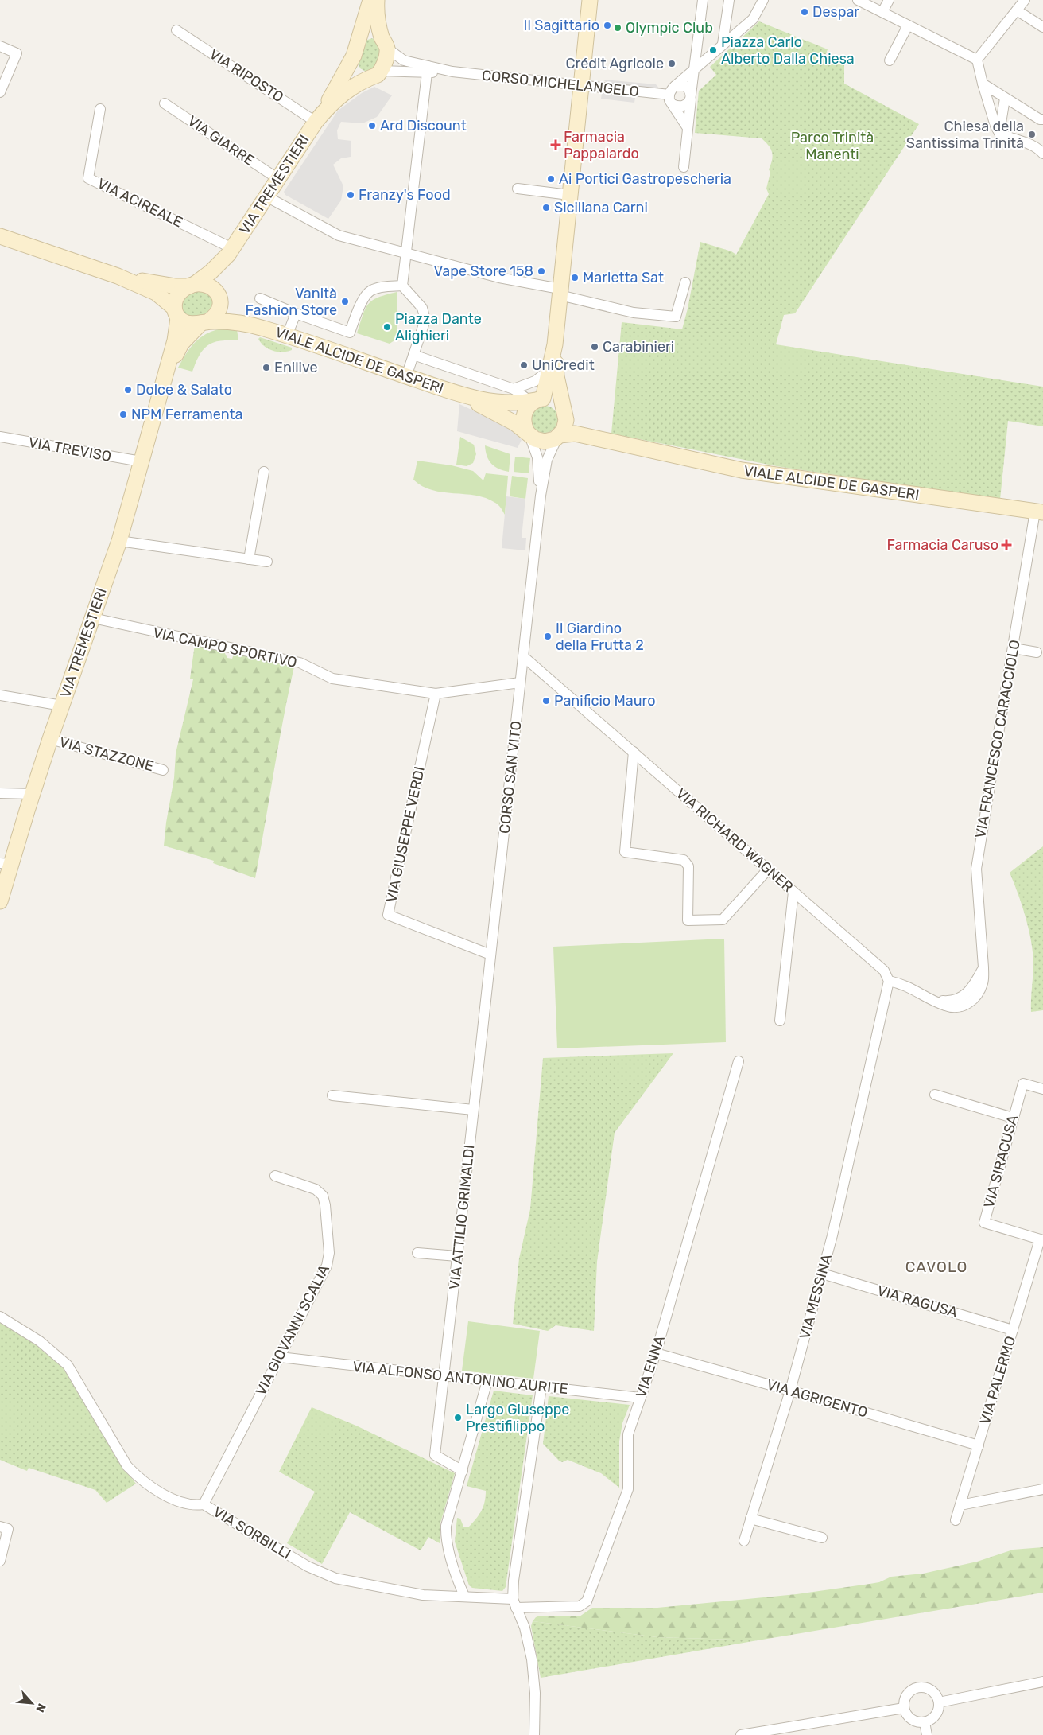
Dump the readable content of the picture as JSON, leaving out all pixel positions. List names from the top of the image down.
{
  "streets": {
    "main road": ["VIA TREMESTIERI", "VIALE ALCIDE DE GASPERI"],
    "street": [
      "VIA RIPOSTO",
      "CORSO MICHELANGELO",
      "VIA GIARRE",
      "VIA ACIREALE",
      "VIA TREVISO",
      "VIA CAMPO SPORTIVO",
      "VIA FRANCESCO CARACCIOLO",
      "VIA STAZZONE",
      "CORSO SAN VITO",
      "VIA GIUSEPPE VERDI",
      "VIA RICHARD WAGNER",
      "VIA SIRACUSA",
      "VIA ATTILIO GRIMALDI",
      "VIA MESSINA",
      "VIA RAGUSA",
      "VIA GIOVANNI SCALIA",
      "VIA ENNA",
      "VIA ALFONSO ANTONINO AURITE",
      "VIA PALERMO",
      "VIA AGRIGENTO",
      "VIA SORBILLI"
    ]
  },
  "crossings": [
    ["VIA RIPOSTO", "VIA TREMESTIERI"],
    ["VIA GIARRE", "VIA TREMESTIERI"],
    ["VIA TREMESTIERI", "VIA ACIREALE"],
    ["VIA TREMESTIERI", "VIA TREVISO"],
    ["VIA TREMESTIERI", "VIA CAMPO SPORTIVO"],
    ["VIA TREMESTIERI", "VIA STAZZONE"],
    ["VIALE ALCIDE DE GASPERI", "VIA FRANCESCO CARACCIOLO"],
    ["VIA CAMPO SPORTIVO", "CORSO SAN VITO"],
    ["VIA CAMPO SPORTIVO", "VIA GIUSEPPE VERDI"],
    ["VIA FRANCESCO CARACCIOLO", "VIA RICHARD WAGNER"],
    ["VIA FRANCESCO CARACCIOLO", "VIA MESSINA"],
    ["CORSO SAN VITO", "VIA GIUSEPPE VERDI"],
    ["CORSO SAN VITO", "VIA RICHARD WAGNER"],
    ["CORSO SAN VITO", "VIA ATTILIO GRIMALDI"],
    ["VIA RICHARD WAGNER", "VIA MESSINA"],
    ["VIA SIRACUSA", "VIA PALERMO"],
    ["VIA ATTILIO GRIMALDI", "VIA ALFONSO ANTONINO AURITE"],
    ["VIA MESSINA", "VIA RAGUSA"],
    ["VIA MESSINA", "VIA AGRIGENTO"],
    ["VIA RAGUSA", "VIA PALERMO"],
    ["VIA GIOVANNI SCALIA", "VIA ALFONSO ANTONINO AURITE"],
    ["VIA GIOVANNI SCALIA", "VIA SORBILLI"],
    ["VIA ENNA", "VIA ALFONSO ANTONINO AURITE"],
    ["VIA ENNA", "VIA AGRIGENTO"],
    ["VIA ENNA", "VIA SORBILLI"],
    ["VIA PALERMO", "VIA AGRIGENTO"]
  ],
  "districts": ["CAVOLO"],
  "parks": ["Parco Trinità Manenti"],
  "places": {
    "other": [
      "Despar",
      "Il Sagittario",
      "Olympic Club",
      "Piazza Carlo Alberto Dalla Chiesa",
      "Crédit Agricole",
      "Ard Discount",
      "Chiesa della Santissima Trinità",
      "Ai Portici Gastropescheria",
      "Franzy's Food",
      "Siciliana Carni",
      "Vape Store 158",
      "Marletta Sat",
      "Vanità Fashion Store",
      "Piazza Dante Alighieri",
      "Carabinieri",
      "UniCredit",
      "Enilive",
      "Dolce & Salato",
      "NPM Ferramenta",
      "Il Giardino della Frutta 2",
      "Panificio Mauro",
      "Largo Giuseppe Prestifilippo"
    ],
    "health": ["Farmacia Pappalardo", "Farmacia Caruso"]
  },
  "north": "bottom right"
}
